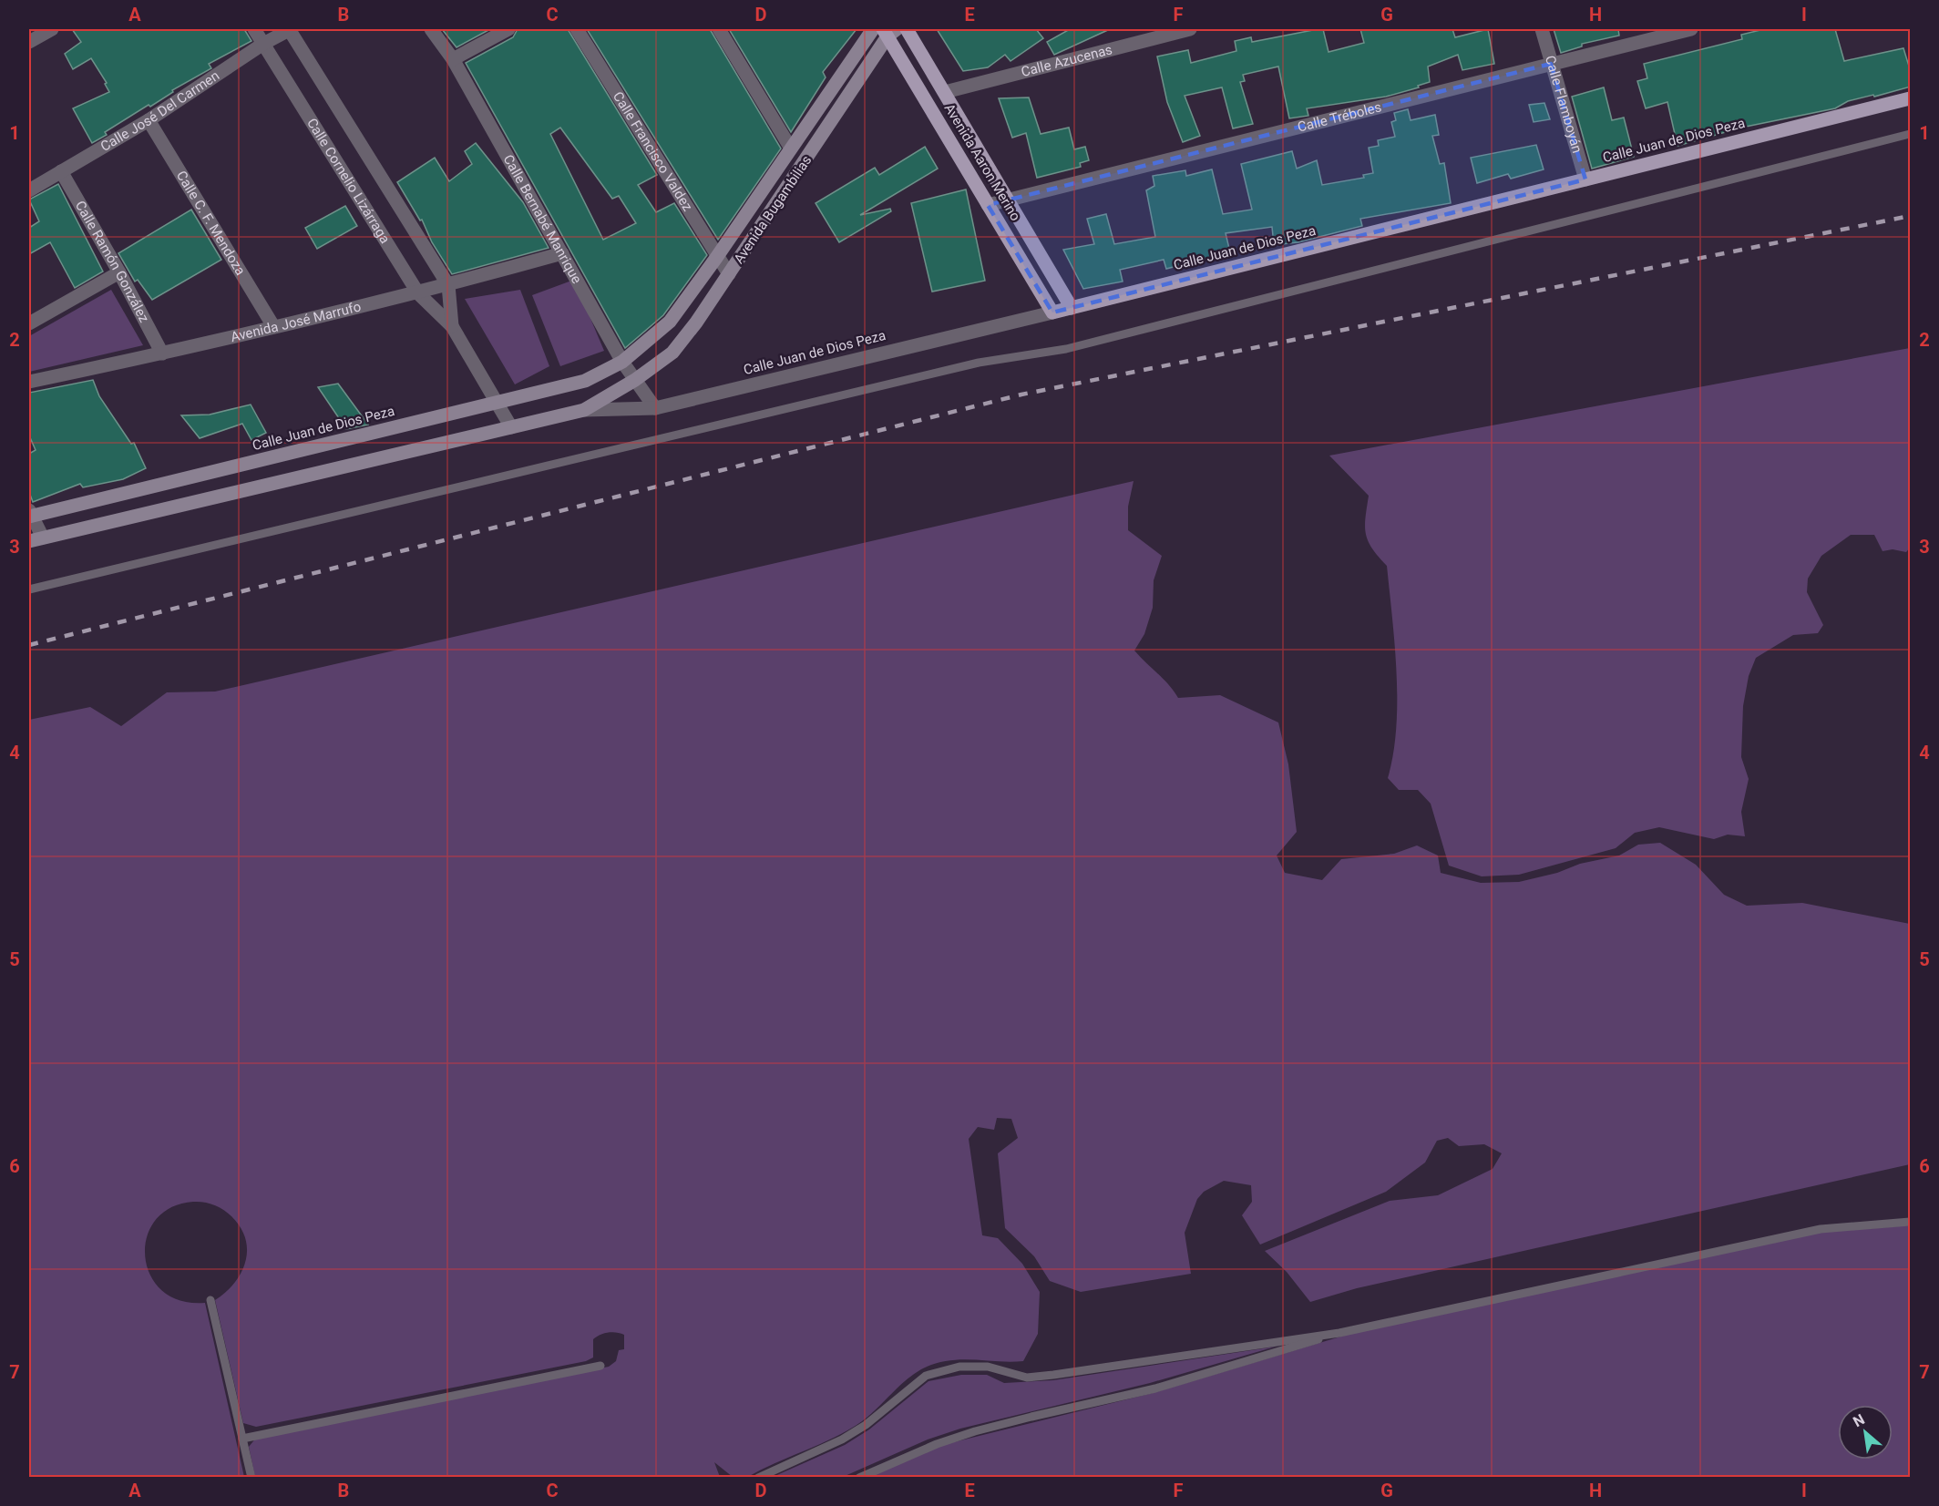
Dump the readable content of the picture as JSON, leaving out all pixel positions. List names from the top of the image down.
{
  "streets": {
    "main road": ["Calle Juan de Dios Peza", "Avenida Aaron Merino", "Avenida Bugambilias"],
    "street": [
      "Calle Azucenas",
      "Calle Flamboyán",
      "Calle José Del Carmen",
      "Calle Tréboles",
      "Calle Francisco Valdez",
      "Calle Cornelio Lizárraga",
      "Calle Bernabé Manrique",
      "Calle C. F. Mendoza",
      "Calle Ramón González",
      "Avenida José Marrufo"
    ]
  },
  "crossings": [
    ["Calle Azucenas", "Avenida Aaron Merino"],
    ["Calle Flamboyán", "Calle Tréboles"],
    ["Calle Flamboyán", "Calle Juan de Dios Peza"],
    ["Calle José Del Carmen", "Calle Cornelio Lizárraga"],
    ["Calle José Del Carmen", "Calle C. F. Mendoza"],
    ["Calle José Del Carmen", "Calle Ramón González"],
    ["Calle Tréboles", "Avenida Aaron Merino"],
    ["Calle Juan de Dios Peza", "Avenida Aaron Merino"],
    ["Calle Juan de Dios Peza", "Calle Cornelio Lizárraga"],
    ["Calle Juan de Dios Peza", "Avenida Bugambilias"],
    ["Calle Juan de Dios Peza", "Calle Bernabé Manrique"],
    ["Calle Francisco Valdez", "Avenida Bugambilias"],
    ["Avenida Aaron Merino", "Avenida Bugambilias"],
    ["Calle Cornelio Lizárraga", "Avenida José Marrufo"],
    ["Avenida Bugambilias", "Calle Bernabé Manrique"],
    ["Calle Bernabé Manrique", "Avenida José Marrufo"],
    ["Calle C. F. Mendoza", "Avenida José Marrufo"],
    ["Calle Ramón González", "Avenida José Marrufo"]
  ],
  "north": "top left",
  "grid": {
    "columns": [
      "A",
      "B",
      "C",
      "D",
      "E",
      "F",
      "G",
      "H",
      "I"
    ],
    "rows": [
      "1",
      "2",
      "3",
      "4",
      "5",
      "6",
      "7"
    ]
  }
}
